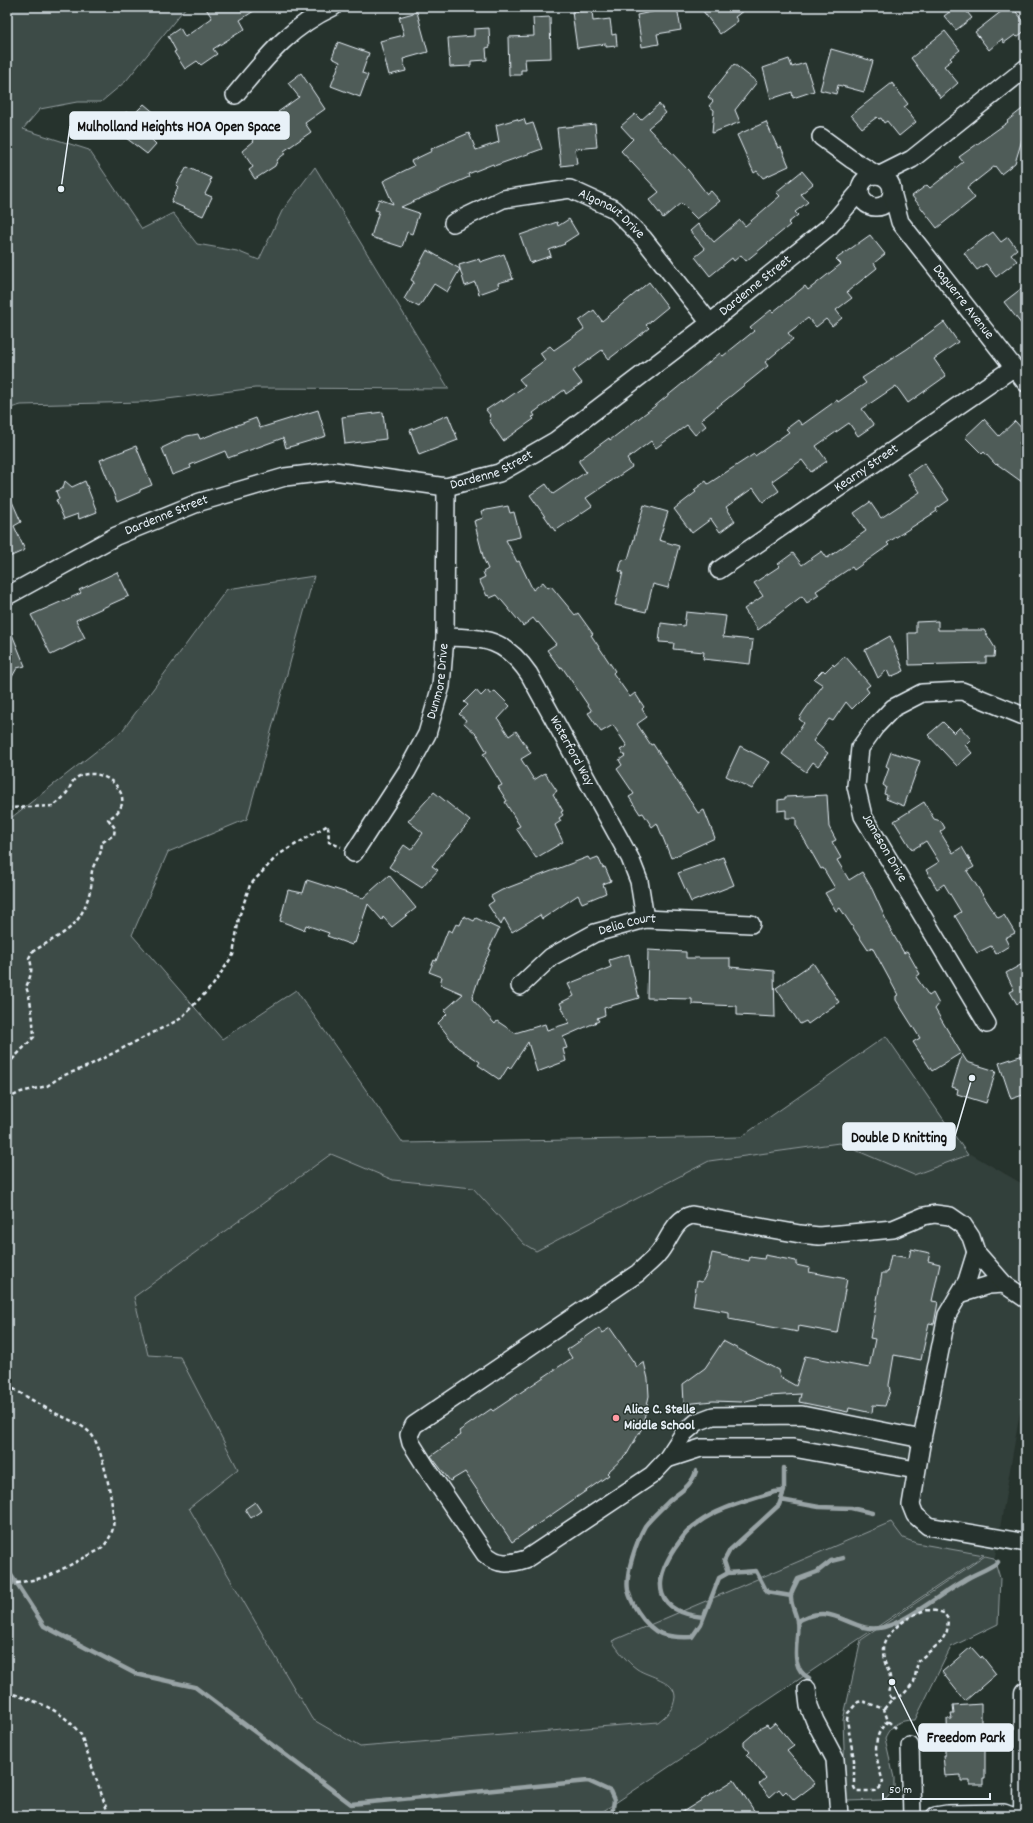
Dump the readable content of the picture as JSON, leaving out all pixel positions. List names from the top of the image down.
{
  "streets": {
    "street": [
      "Algonaut Drive",
      "Dardenne Street",
      "Daguerre Avenue",
      "Kearny Street",
      "Dunmore Drive",
      "Waterford Way",
      "Jameson Drive",
      "Delia Court"
    ]
  },
  "crossings": [
    ["Algonaut Drive", "Dardenne Street"],
    ["Dardenne Street", "Daguerre Avenue"],
    ["Dardenne Street", "Dunmore Drive"],
    ["Daguerre Avenue", "Kearny Street"],
    ["Dunmore Drive", "Waterford Way"],
    ["Waterford Way", "Delia Court"]
  ],
  "places": [
    "Mulholland Heights HOA Open Space",
    "Double D Knitting",
    "Alice C. Stelle Middle School",
    "Freedom Park"
  ],
  "scale_bar": "50 m"
}
